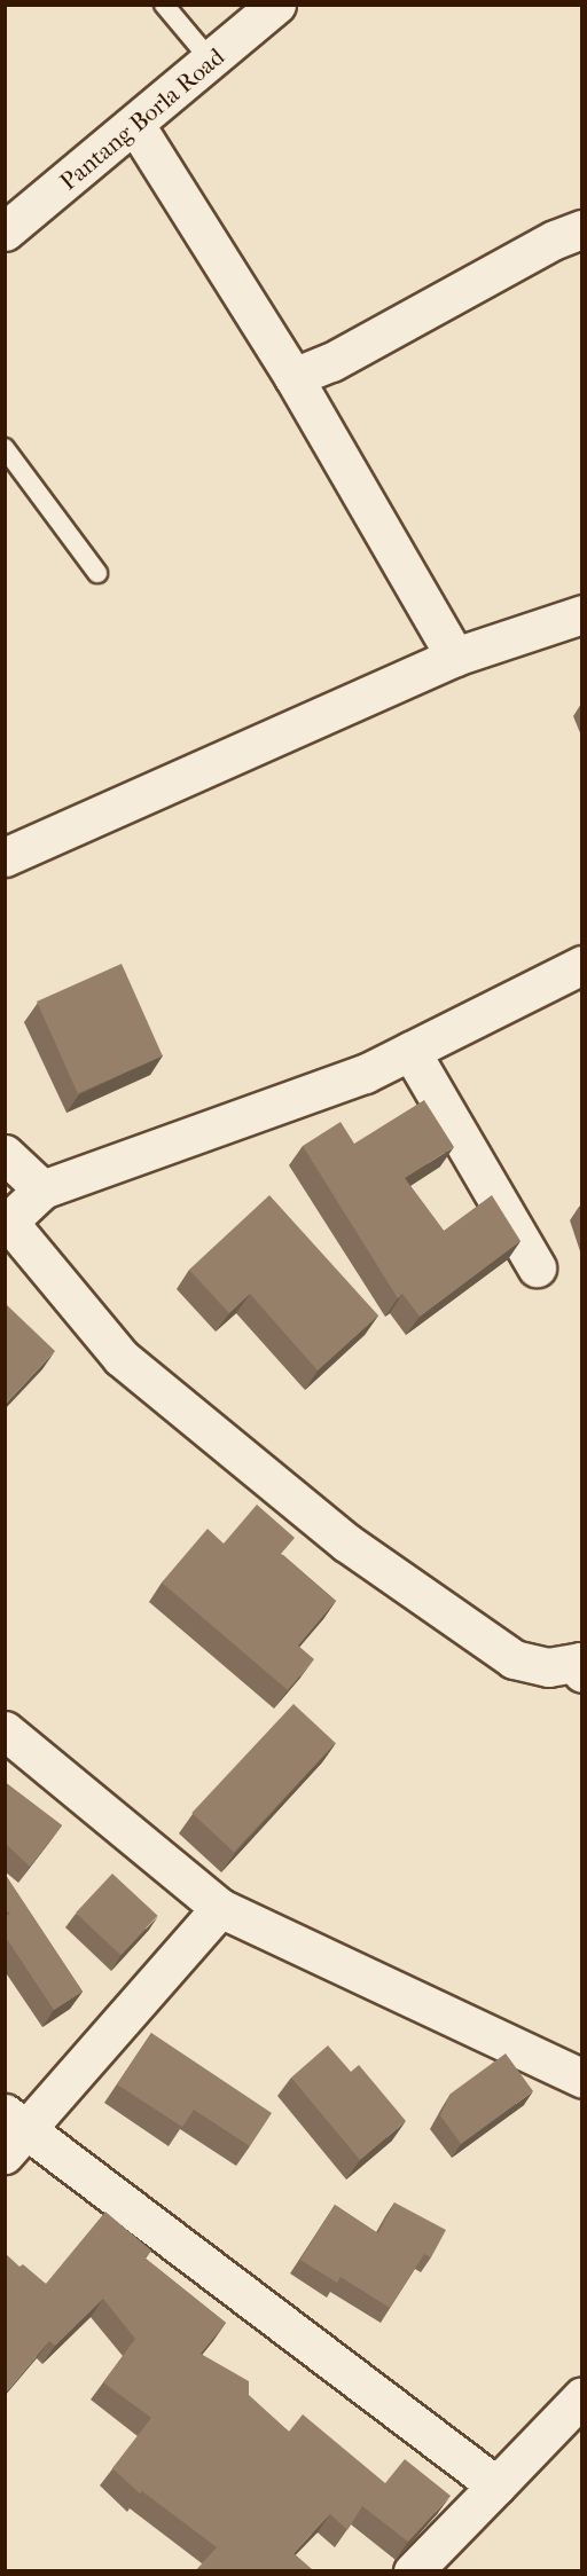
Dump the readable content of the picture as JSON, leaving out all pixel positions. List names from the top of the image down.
{
  "streets": {
    "street": ["Pantang Borla Road"]
  }
}
